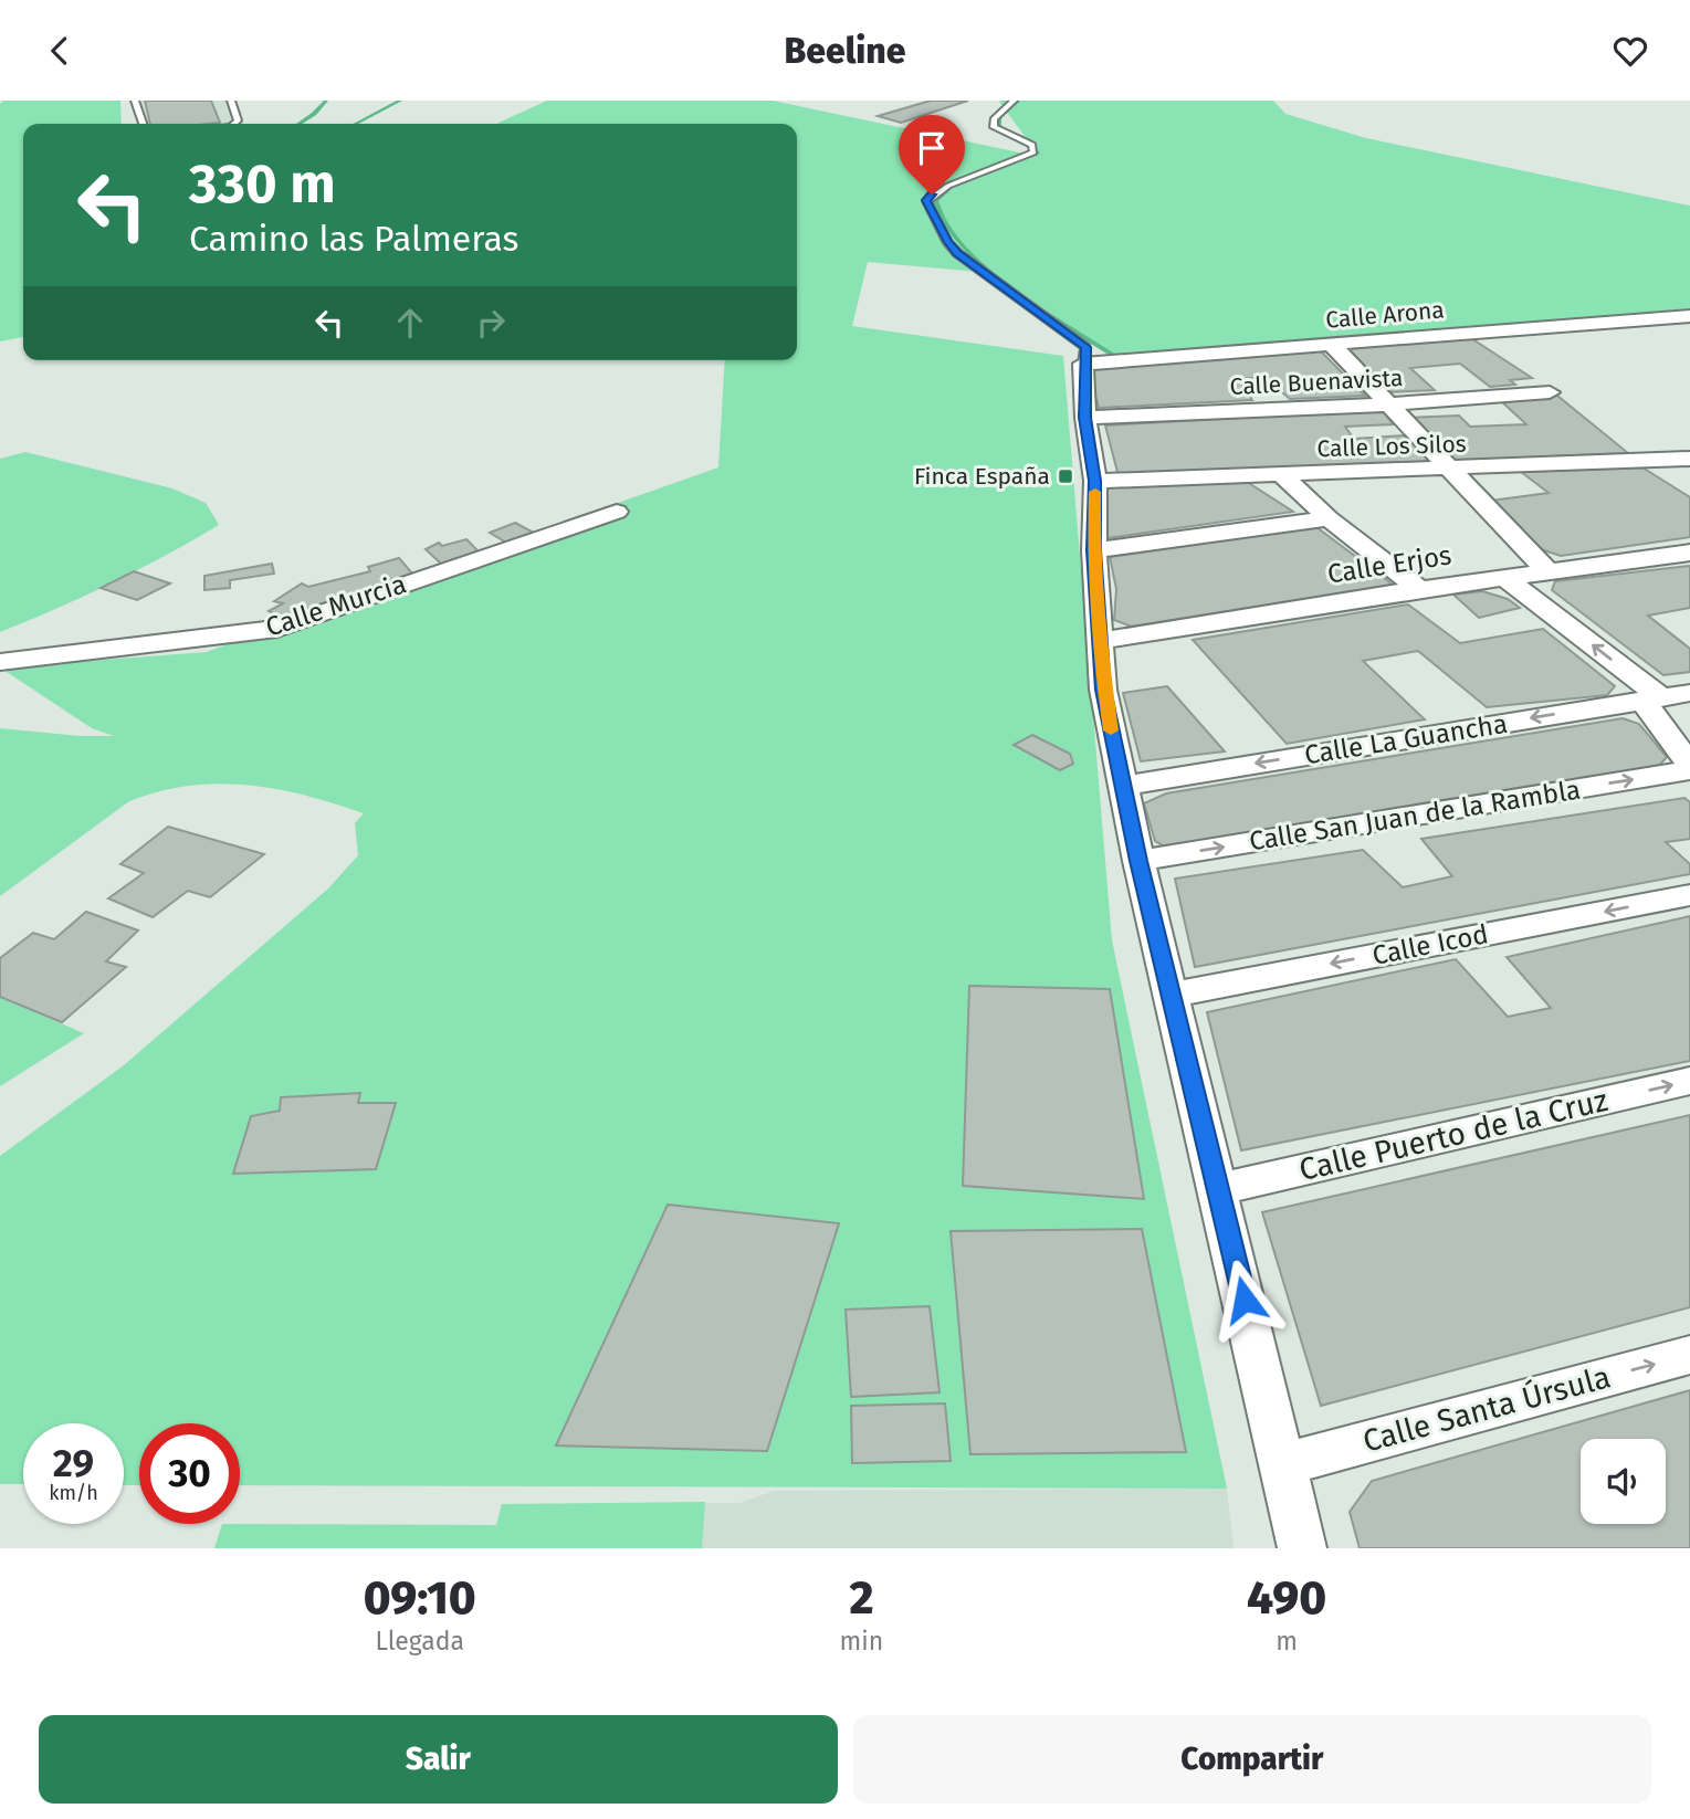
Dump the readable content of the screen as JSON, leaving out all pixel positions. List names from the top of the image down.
{
  "streets": {
    "street": [
      "Calle Arona",
      "Calle Buenavista",
      "Calle Los Silos",
      "Calle Erjos",
      "Calle Murcia",
      "Calle La Guancha",
      "Calle San Juan de la Rambla",
      "Calle Icod",
      "Calle Puerto de la Cruz",
      "Calle Santa Úrsula"
    ]
  },
  "one_way": [
    "Calle San Juan de la Rambla",
    "Calle Icod",
    "Calle Puerto de la Cruz",
    "Calle Santa Úrsula"
  ],
  "places": {
    "transit": ["Finca España"]
  },
  "page": {
    "header": "Beeline",
    "turn": ["330 m", "Camino las Palmeras"],
    "speed": "29 km/h",
    "limit": "30",
    "eta": [
      "09:10",
      "Llegada",
      "2",
      "min",
      "490",
      "m"
    ],
    "buttons": ["Salir", "Compartir"]
  }
}
